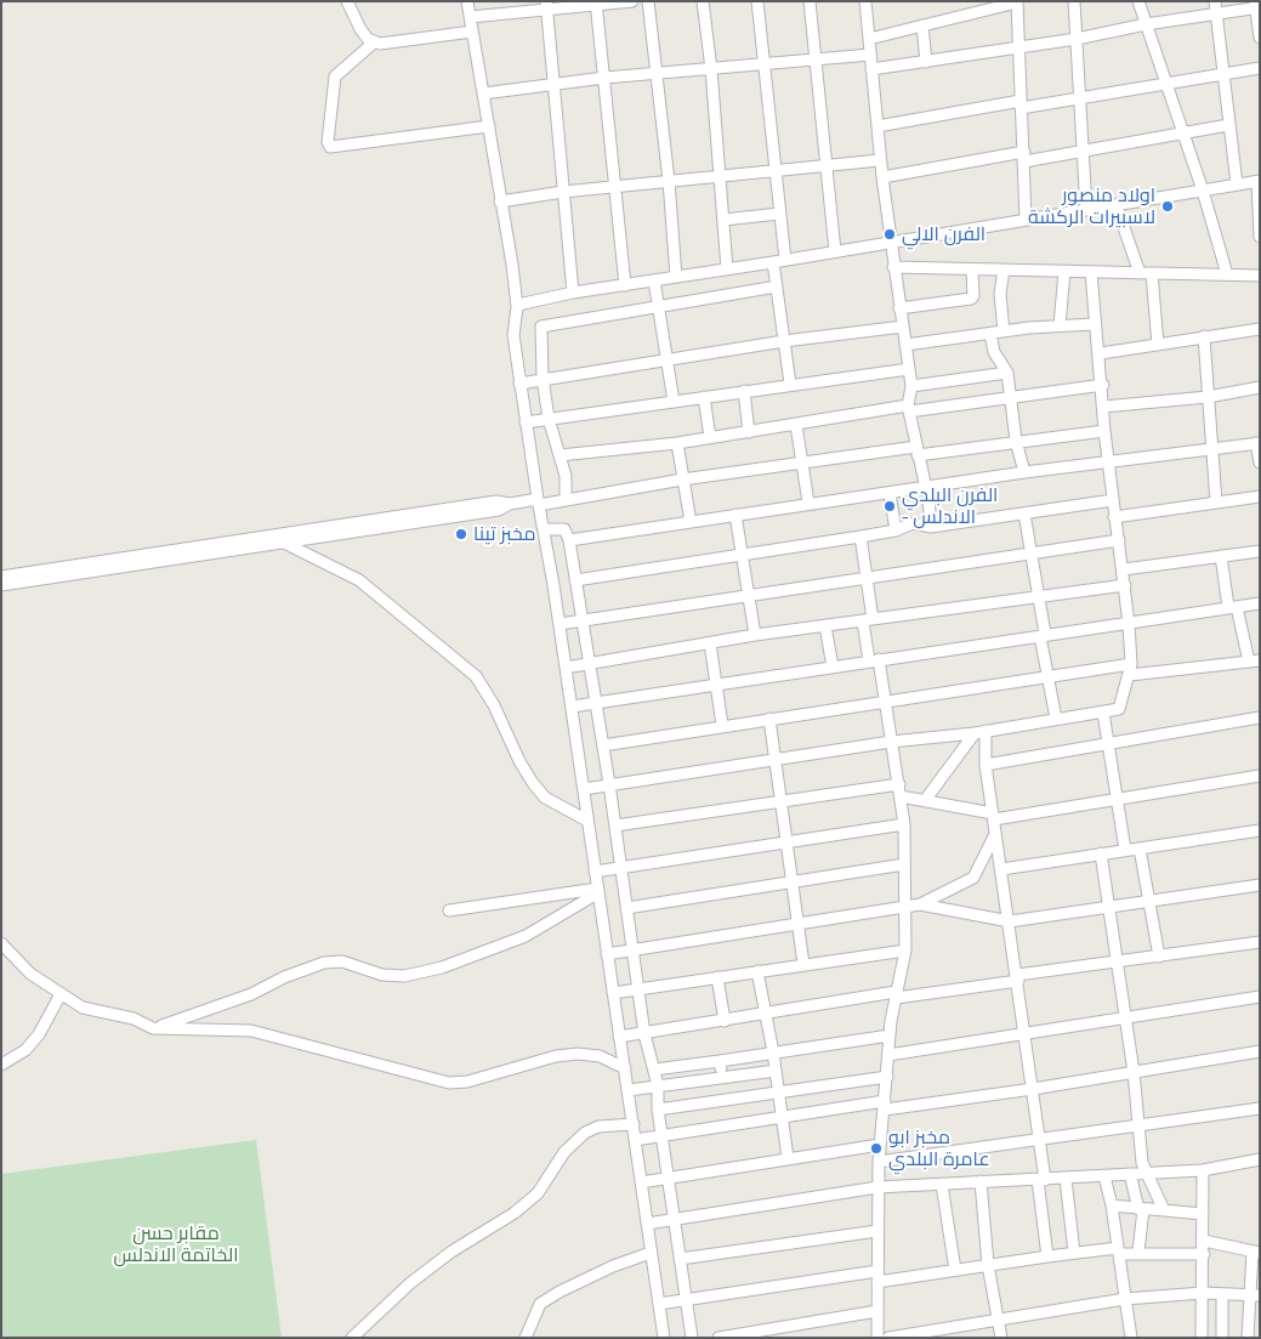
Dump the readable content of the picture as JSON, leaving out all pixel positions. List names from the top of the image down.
{
  "parks": ["مقابر حسن الخاتمة الاندلس"],
  "places": [
    "اولاد منصور لاسبيرات الركشة",
    "الفرن الالي",
    "الفرن البلدي - الاندلس",
    "مخبز تينا",
    "مخبز ابو عامرة البلدي"
  ]
}
